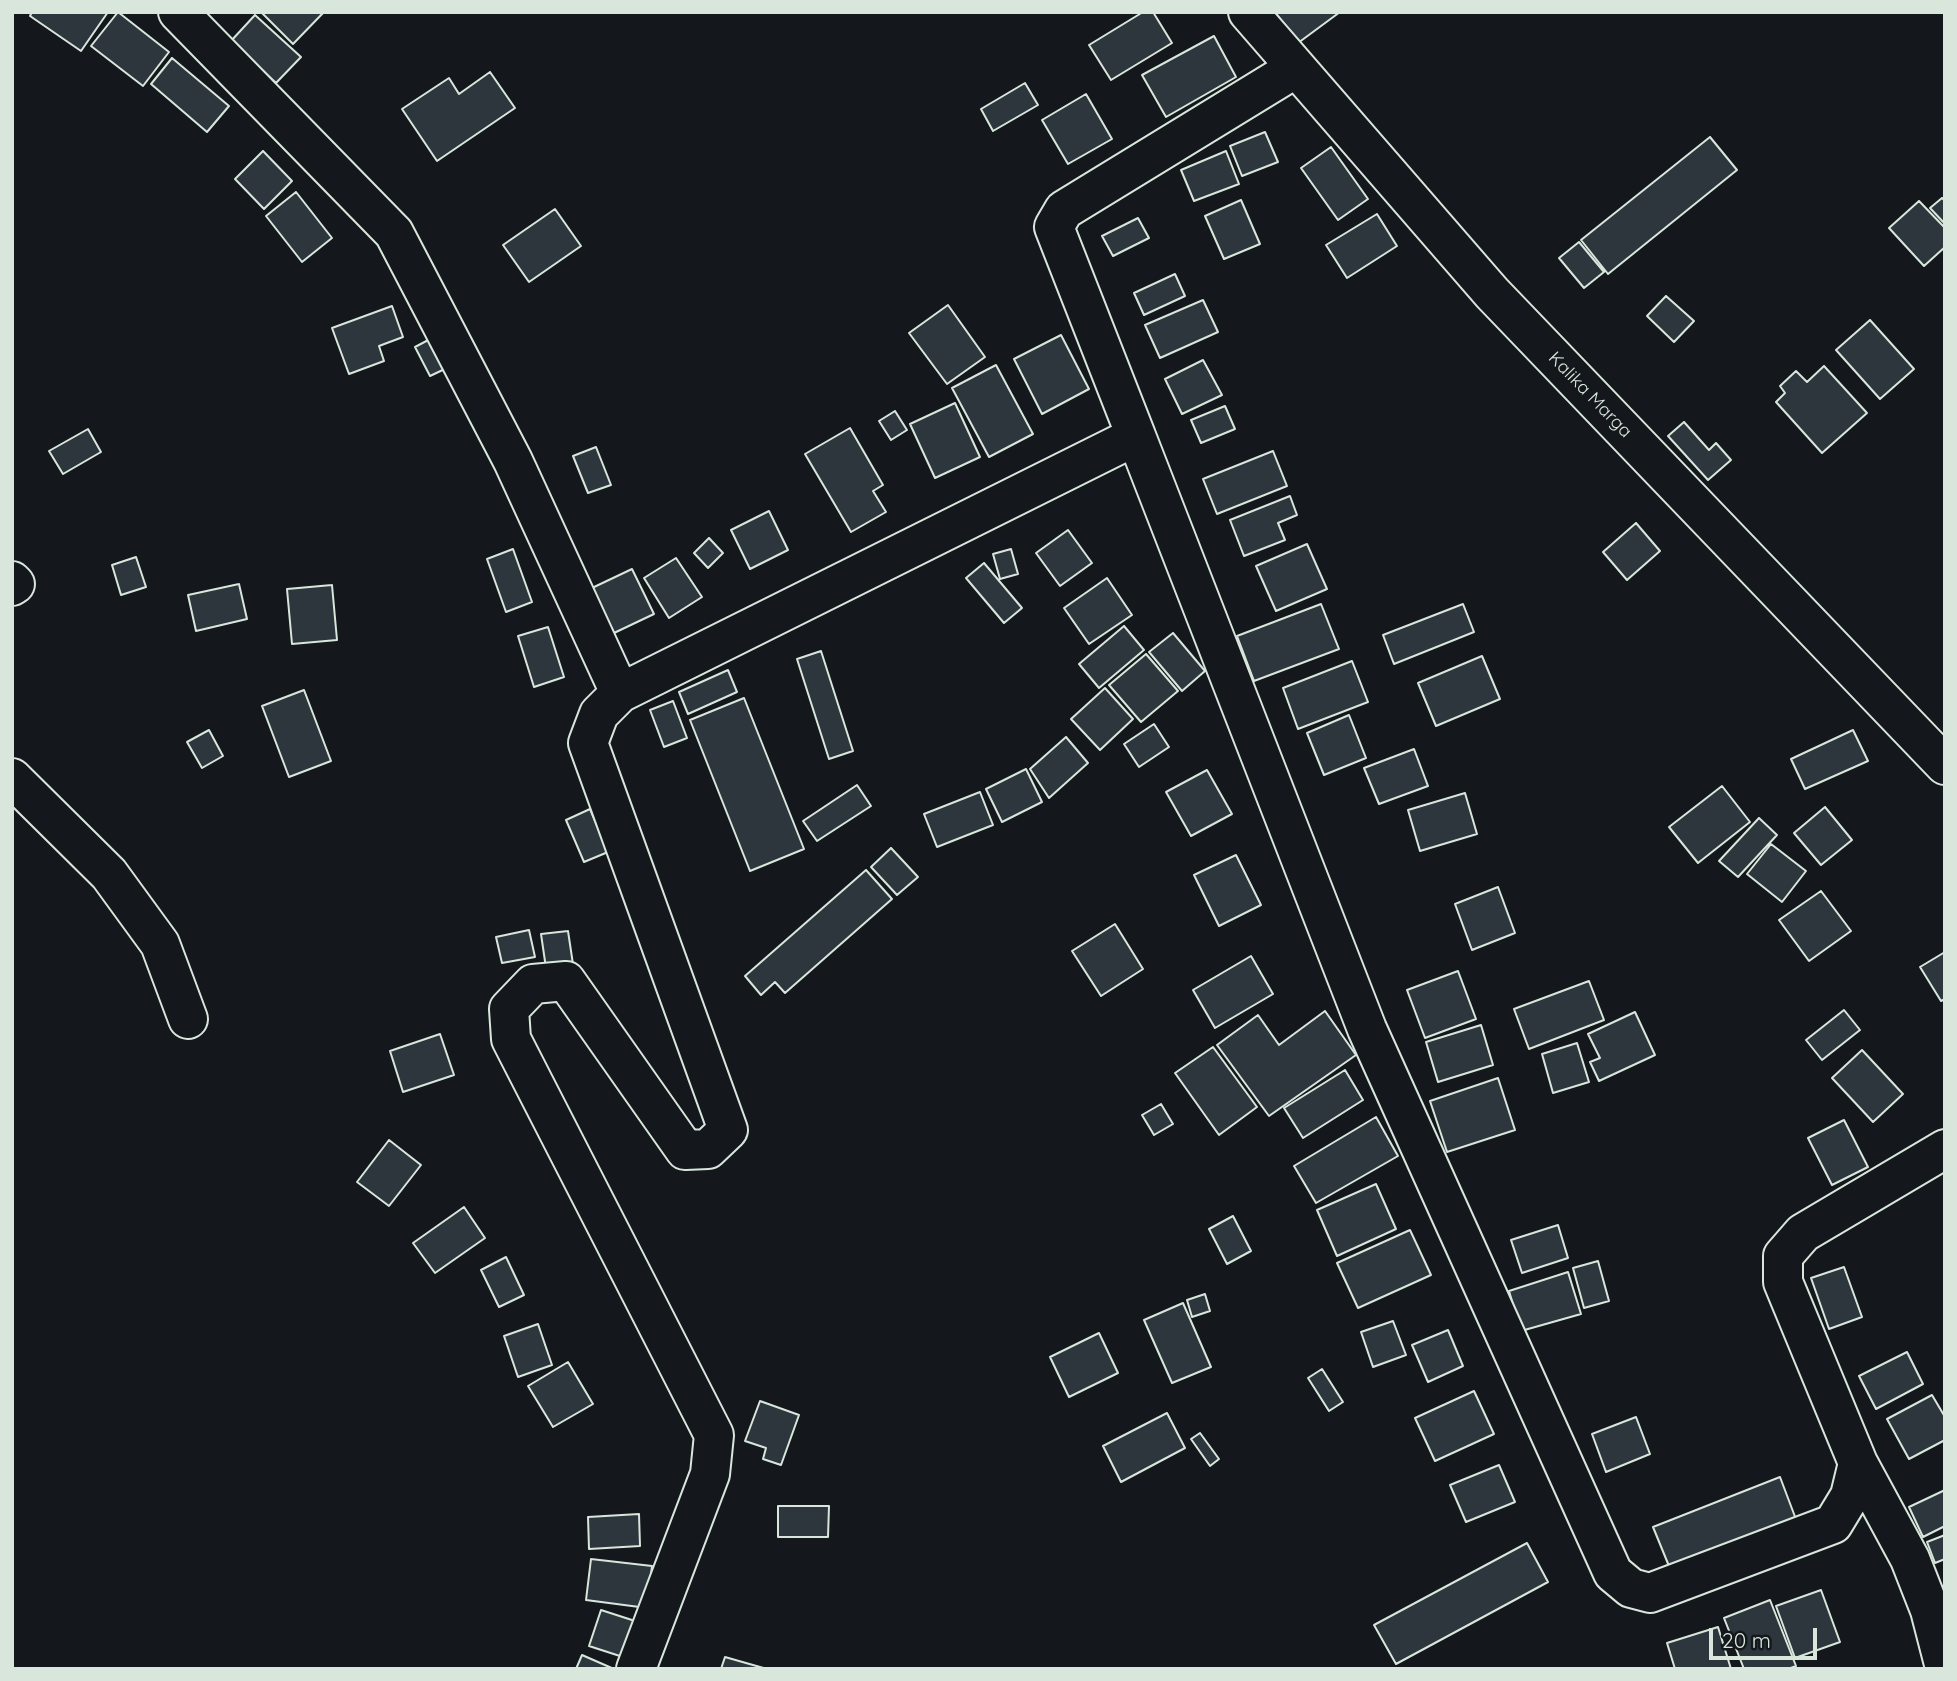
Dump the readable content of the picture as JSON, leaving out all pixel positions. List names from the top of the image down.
{
  "streets": {
    "street": ["Kalika Marga"]
  },
  "scale_bar": "20 m"
}
